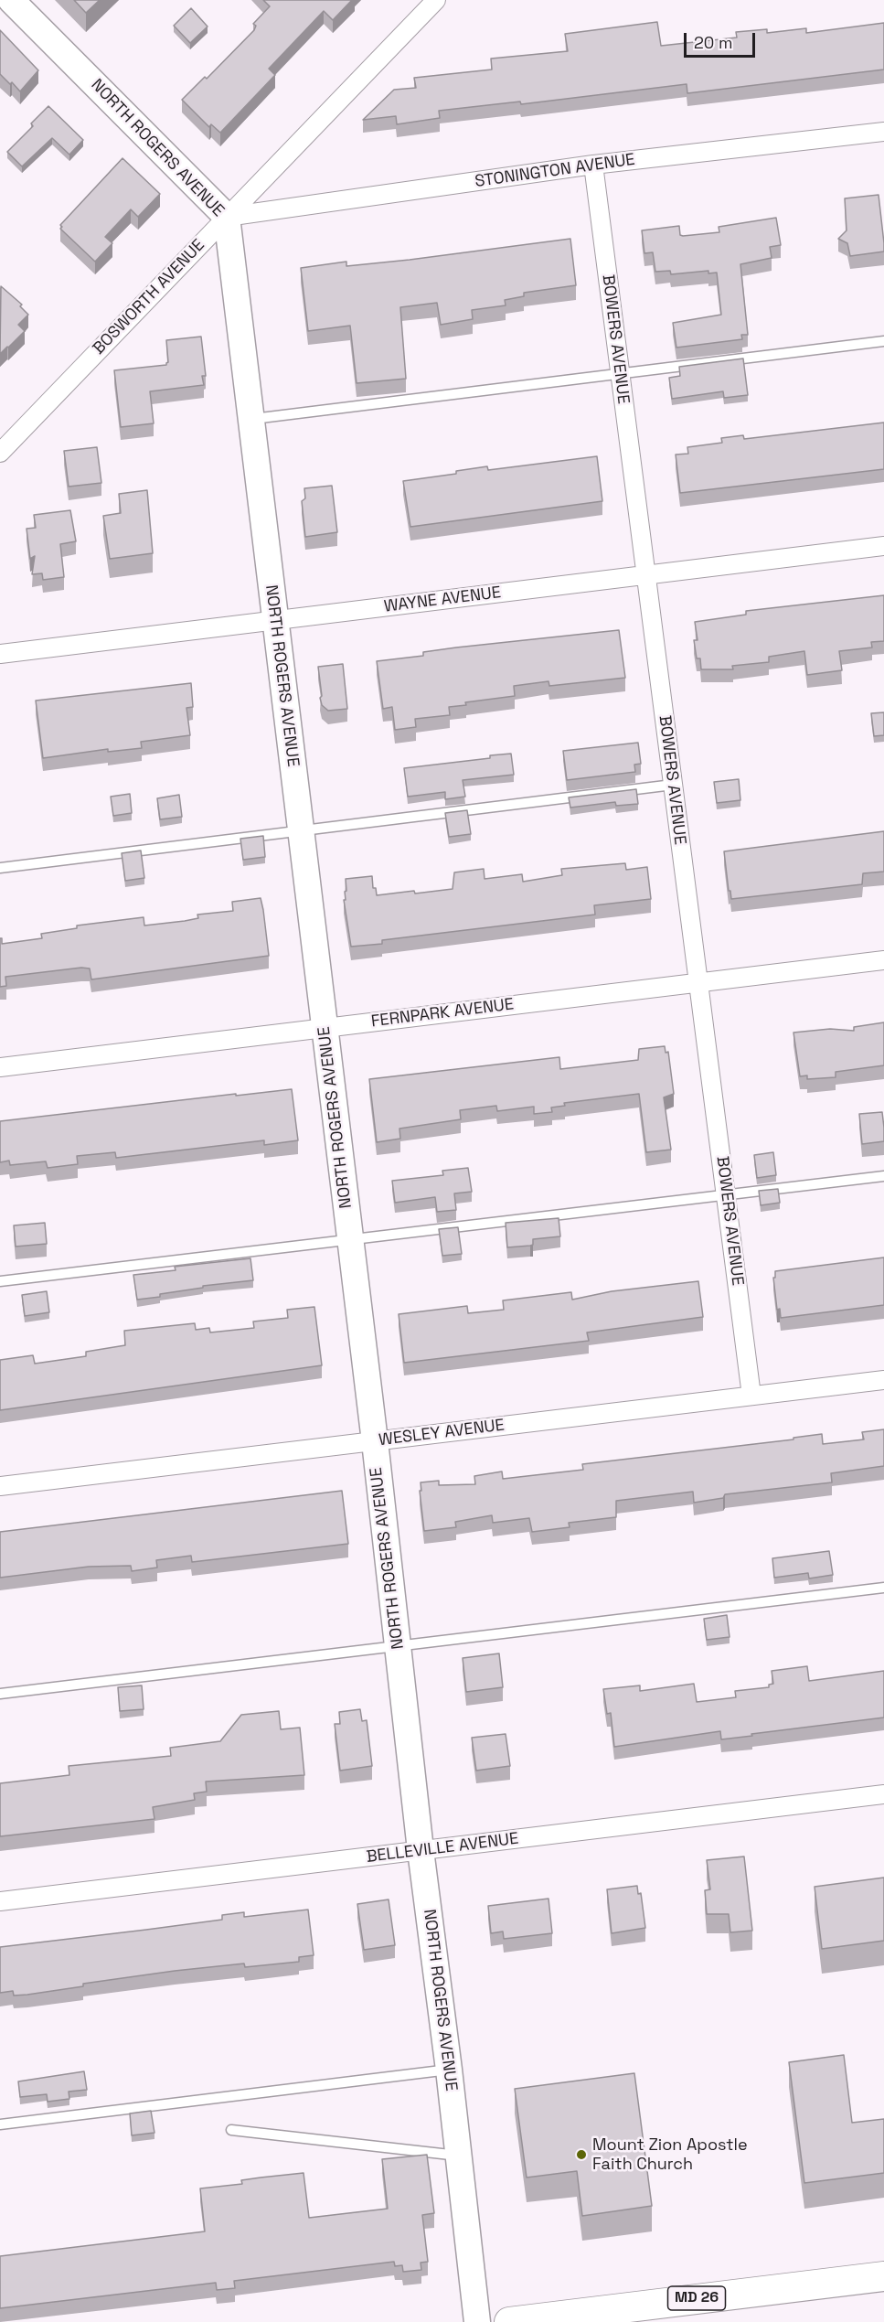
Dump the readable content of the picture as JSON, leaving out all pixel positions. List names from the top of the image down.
{
  "streets": {
    "main road": ["MD 26"],
    "street": [
      "NORTH ROGERS AVENUE",
      "STONINGTON AVENUE",
      "BOSWORTH AVENUE",
      "BOWERS AVENUE",
      "WAYNE AVENUE",
      "FERNPARK AVENUE",
      "WESLEY AVENUE",
      "BELLEVILLE AVENUE"
    ]
  },
  "crossings": [
    ["NORTH ROGERS AVENUE", "STONINGTON AVENUE"],
    ["NORTH ROGERS AVENUE", "BOSWORTH AVENUE"],
    ["NORTH ROGERS AVENUE", "WAYNE AVENUE"],
    ["NORTH ROGERS AVENUE", "FERNPARK AVENUE"],
    ["NORTH ROGERS AVENUE", "WESLEY AVENUE"],
    ["NORTH ROGERS AVENUE", "BELLEVILLE AVENUE"],
    ["STONINGTON AVENUE", "BOSWORTH AVENUE"],
    ["STONINGTON AVENUE", "BOWERS AVENUE"],
    ["BOWERS AVENUE", "WAYNE AVENUE"],
    ["BOWERS AVENUE", "FERNPARK AVENUE"],
    ["BOWERS AVENUE", "WESLEY AVENUE"]
  ],
  "places": ["Mount Zion Apostle Faith Church"],
  "scale_bar": "20 m"
}
